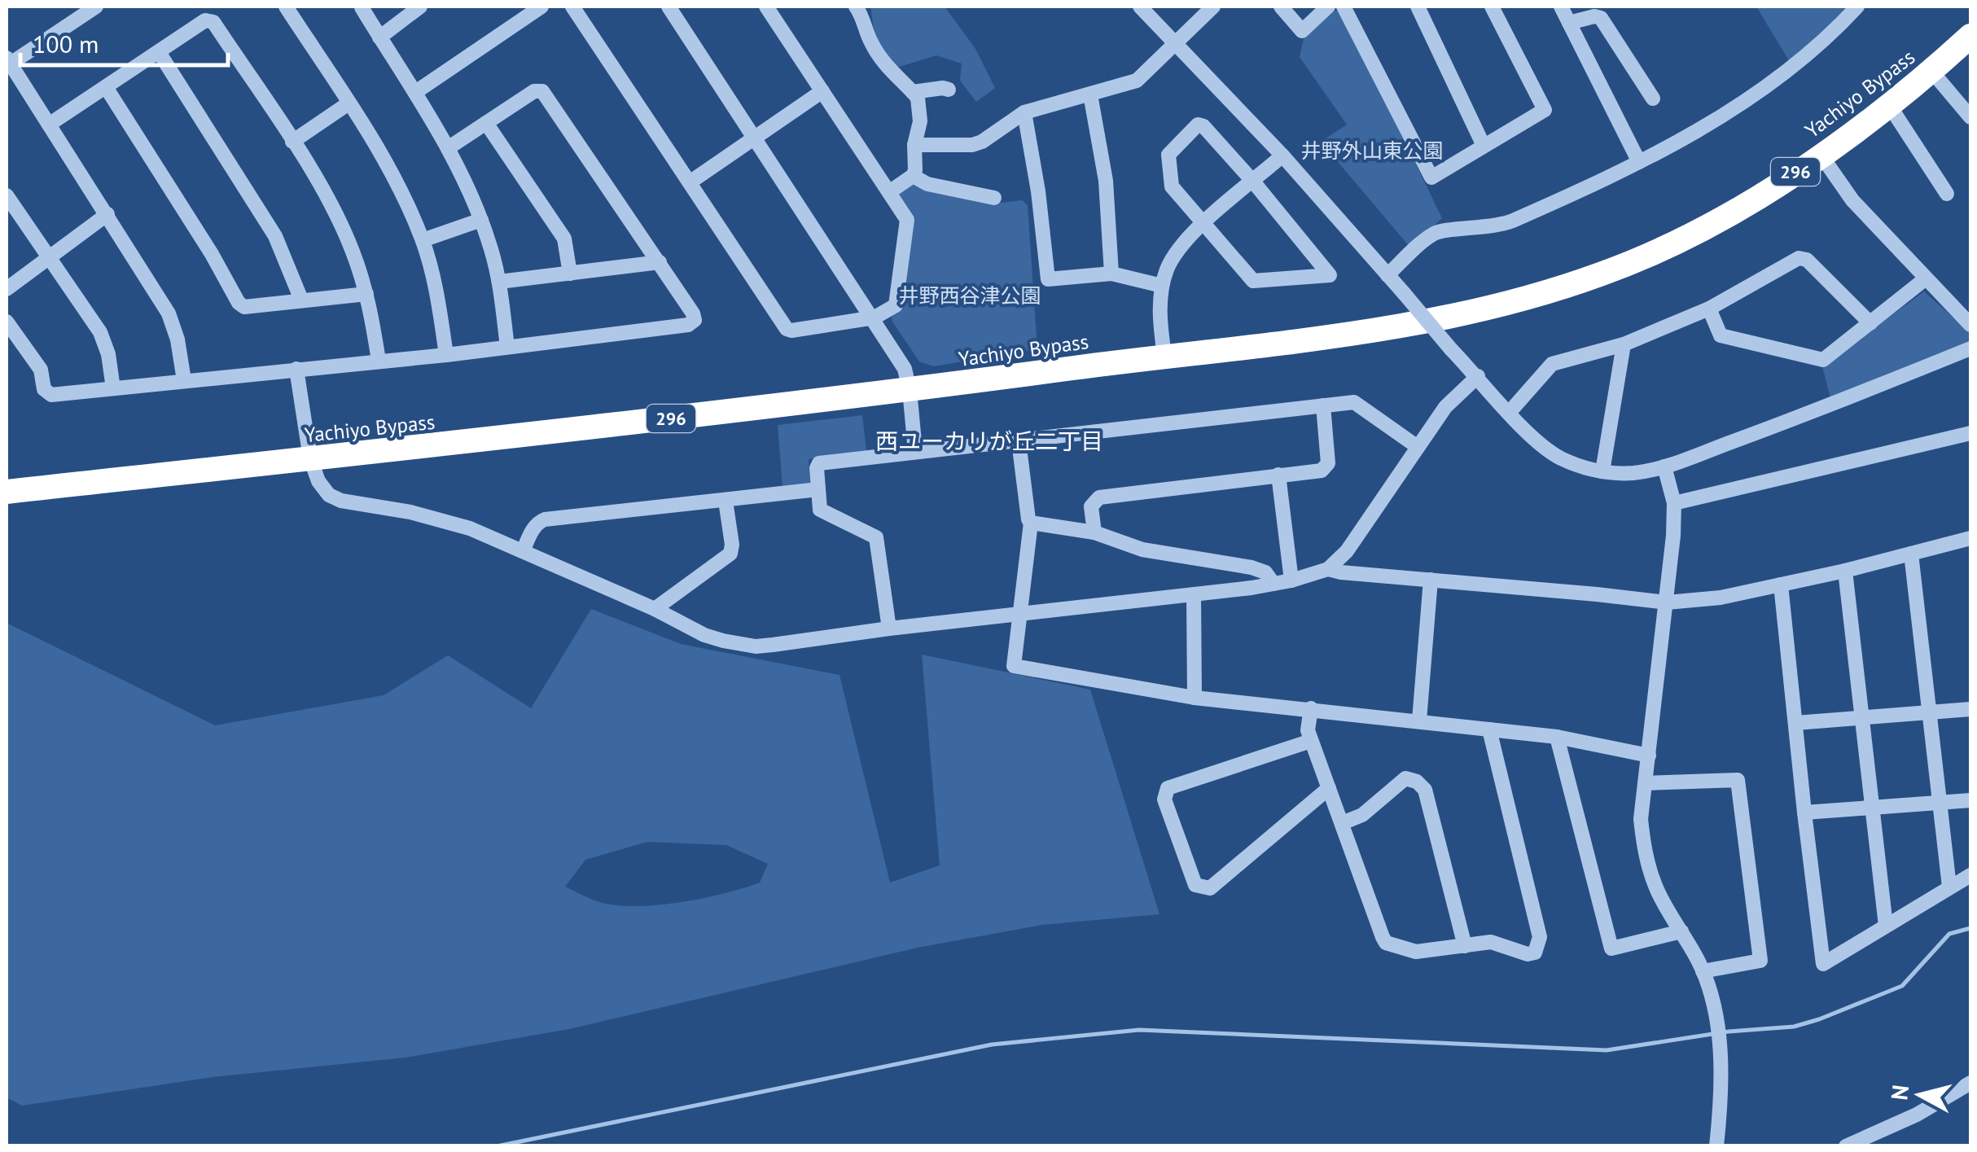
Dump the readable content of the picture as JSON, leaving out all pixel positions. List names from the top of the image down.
{
  "streets": {
    "highway": ["Yachiyo Bypass", "296"]
  },
  "districts": ["西ユーカリが丘二丁目"],
  "parks": ["井野外山東公園", "井野西谷津公園"],
  "scale_bar": "100 m",
  "north": "left"
}
